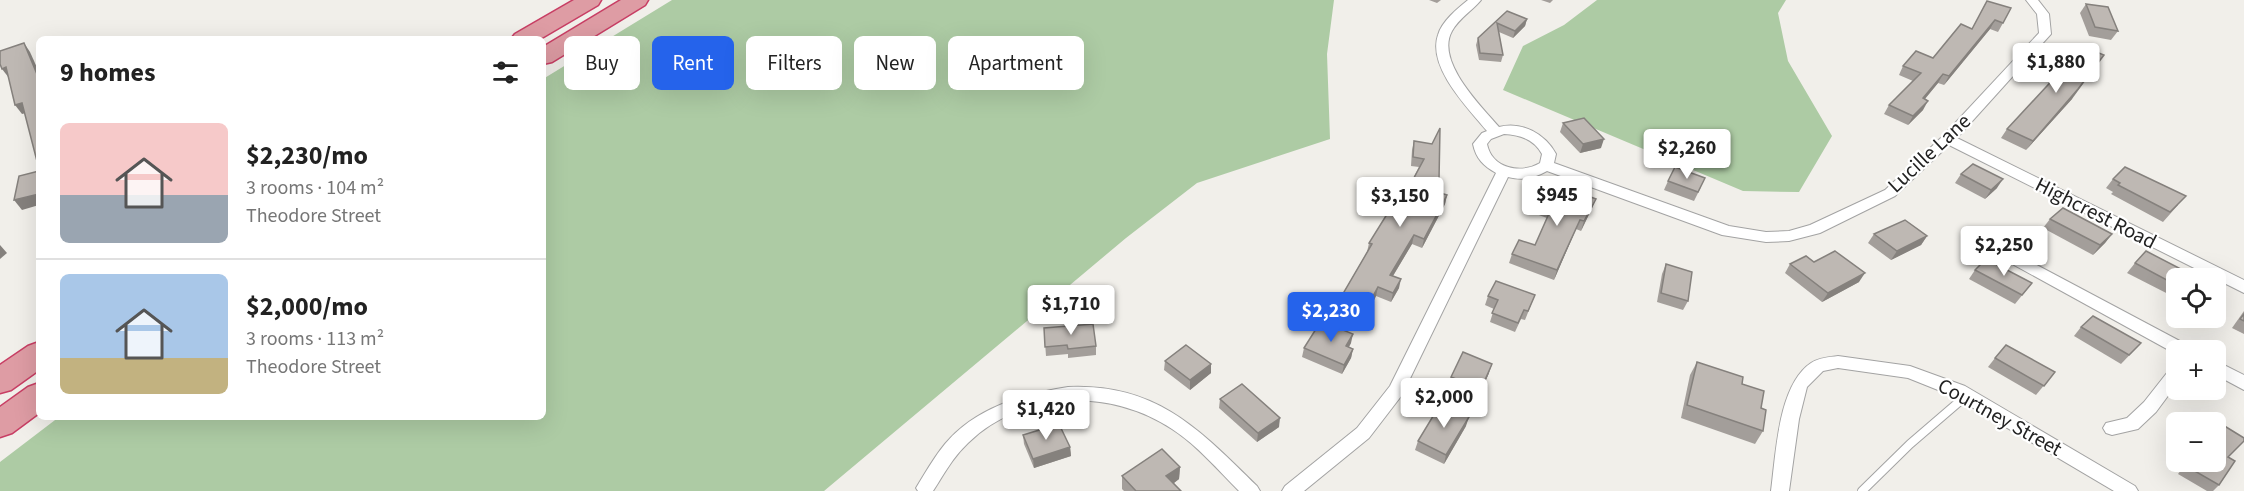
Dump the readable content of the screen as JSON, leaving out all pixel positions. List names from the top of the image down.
{
  "streets": {
    "street": ["Lucille Lane", "Highcrest Road", "Courtney Street"]
  },
  "crossings": [
    ["Lucille Lane", "Highcrest Road"]
  ],
  "page": {
    "chip": [
      "Buy",
      "Rent",
      "Filters",
      "New",
      "Apartment"
    ],
    "heading": "9 homes",
    "price": [
      "$1,880",
      "$2,260",
      "$945",
      "$3,150",
      "$2,250",
      "$1,710",
      "$2,230",
      "$2,000",
      "$1,420"
    ],
    "list": [
      {
        "name": "$2,230/mo",
        "note": "3 rooms · 104 m² · Theodore Street"
      },
      {
        "name": "$2,000/mo",
        "note": "3 rooms · 113 m² · Theodore Street"
      }
    ],
    "map_buttons": ["+", "−"]
  }
}
